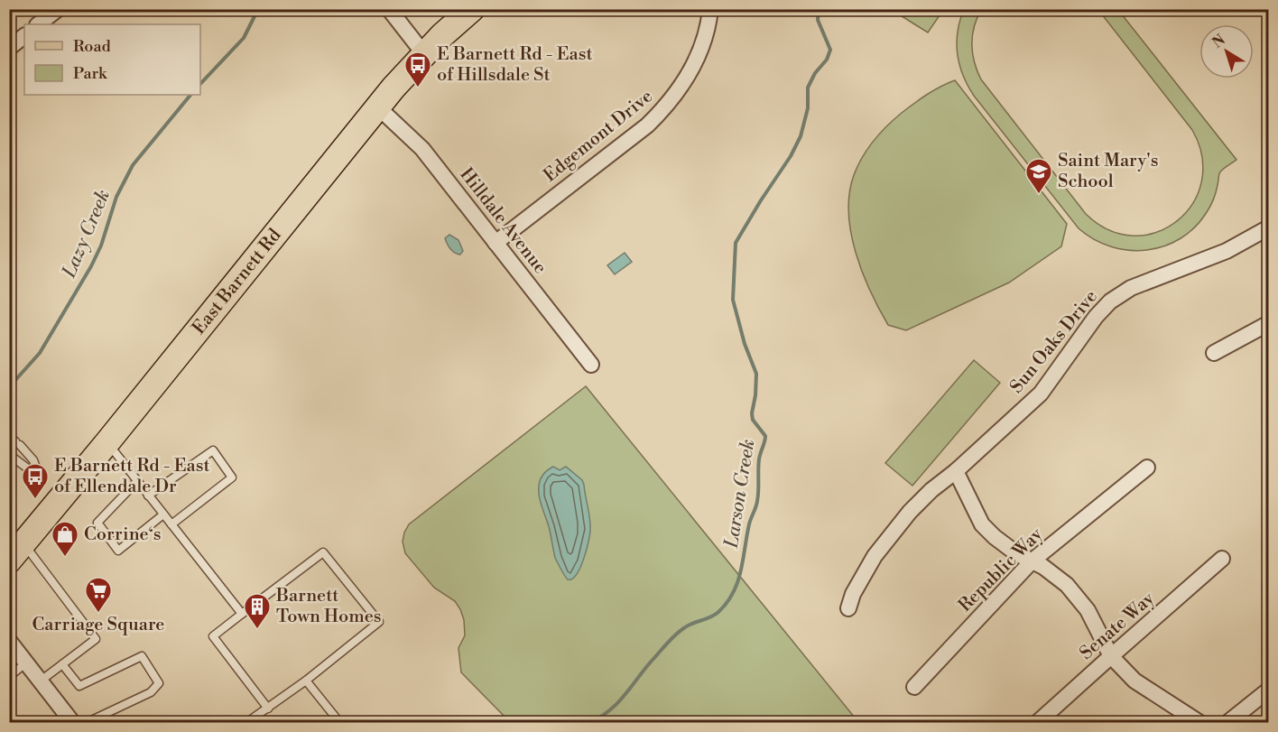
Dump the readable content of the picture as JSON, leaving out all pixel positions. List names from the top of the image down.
{
  "streets": {
    "main road": ["East Barnett Rd"],
    "street": [
      "Edgemont Drive",
      "Hilldale Avenue",
      "Sun Oaks Drive",
      "Republic Way",
      "Senate Way"
    ]
  },
  "crossings": [
    ["Edgemont Drive", "Hilldale Avenue"],
    ["Hilldale Avenue", "East Barnett Rd"]
  ],
  "water": ["Lazy Creek", "Larson Creek"],
  "places": {
    "bus stop": ["E Barnett Rd - East of Hillsdale St", "E Barnett Rd - East of Ellendale Dr"],
    "school or university": ["Saint Mary's School"],
    "shop": ["Corrine‘s"],
    "supermarket": ["Carriage Square"],
    "building": ["Barnett Town Homes"]
  },
  "legend": ["Road", "Park"],
  "north": "top left"
}
